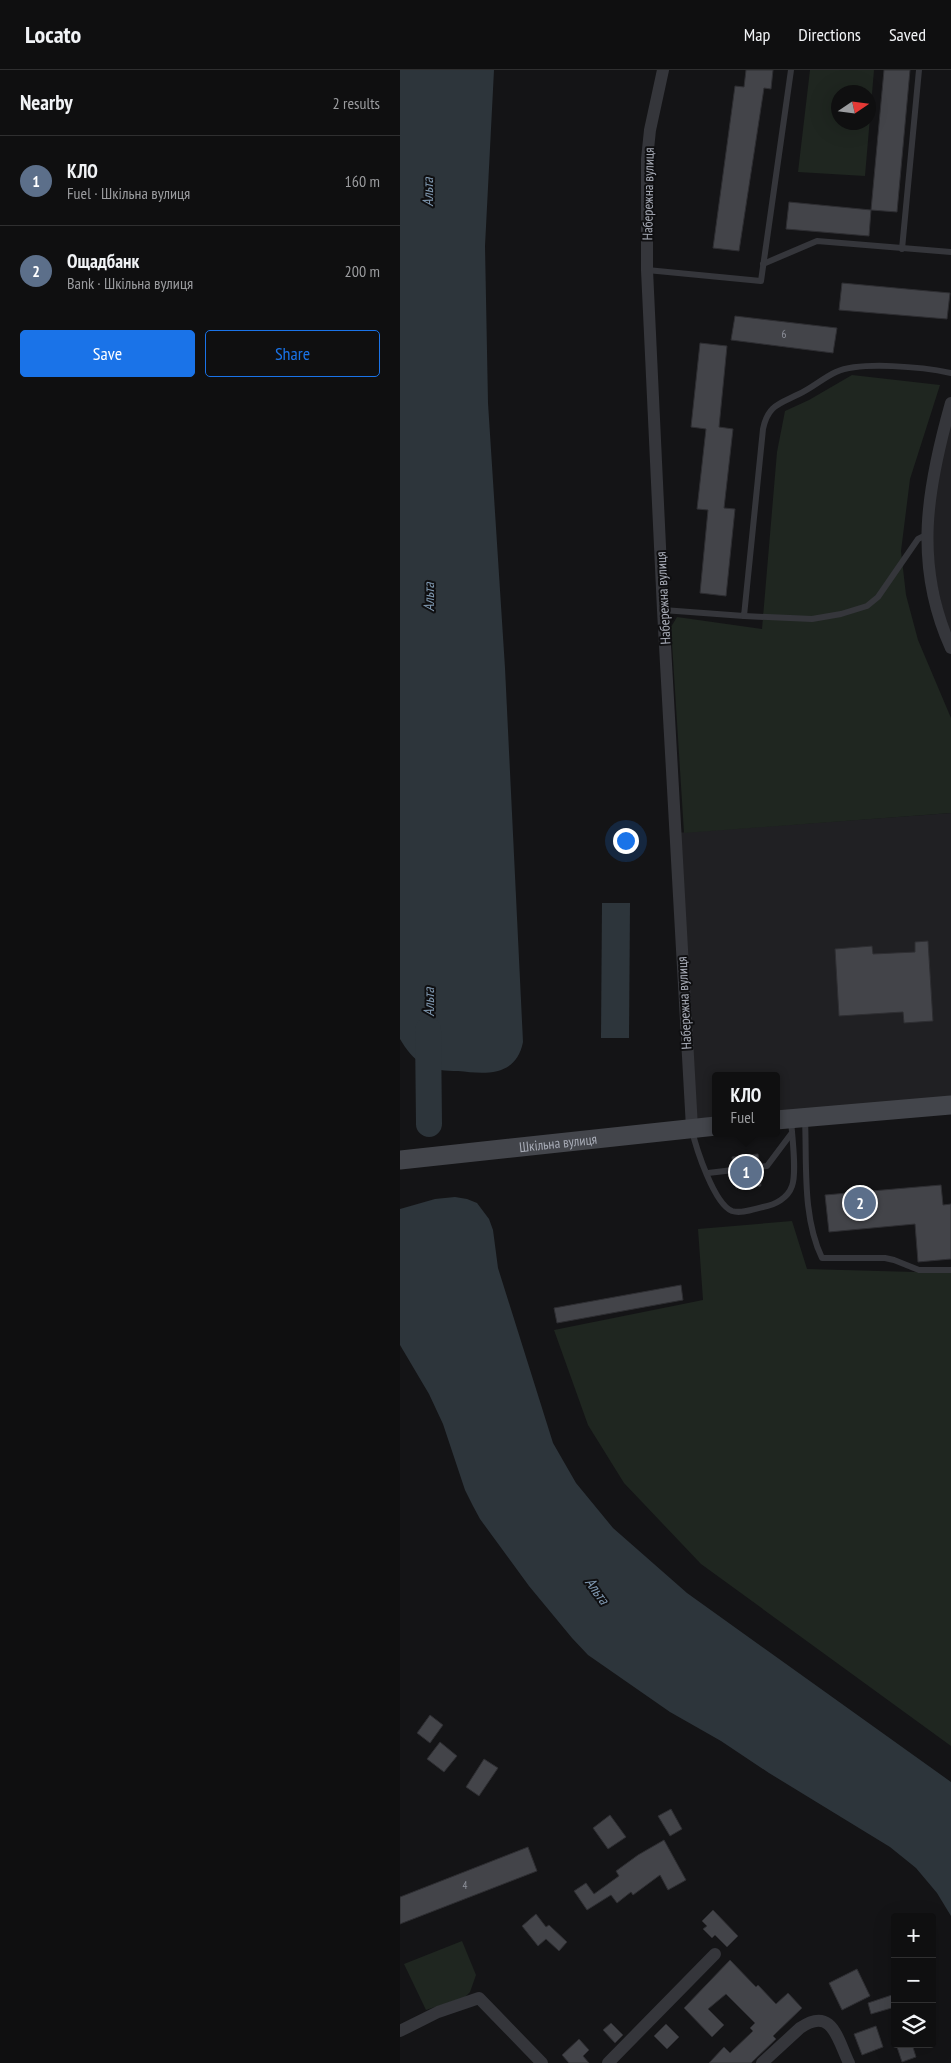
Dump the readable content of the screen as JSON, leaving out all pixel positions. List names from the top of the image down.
{
  "streets": {
    "main road": ["Шкільна вулиця"],
    "street": ["Набережна вулиця"]
  },
  "crossings": [
    ["Набережна вулиця", "Шкільна вулиця"]
  ],
  "water": ["Альта"],
  "house_numbers": ["6", "4"],
  "north": "right",
  "page": {
    "header": "Locato",
    "nav": ["Map", "Directions", "Saved"],
    "heading": ["Nearby", "2 results"],
    "list": [
      {
        "mark": "1",
        "name": "КЛО",
        "note": "Fuel · Шкільна вулиця",
        "value": "160 m"
      },
      {
        "mark": "2",
        "name": "Ощадбанк",
        "note": "Bank · Шкільна вулиця",
        "value": "200 m"
      }
    ],
    "buttons": ["Save", "Share"],
    "popup": ["КЛО", "Fuel"],
    "pins": ["1", "2"],
    "map_buttons": ["+", "−"]
  }
}
